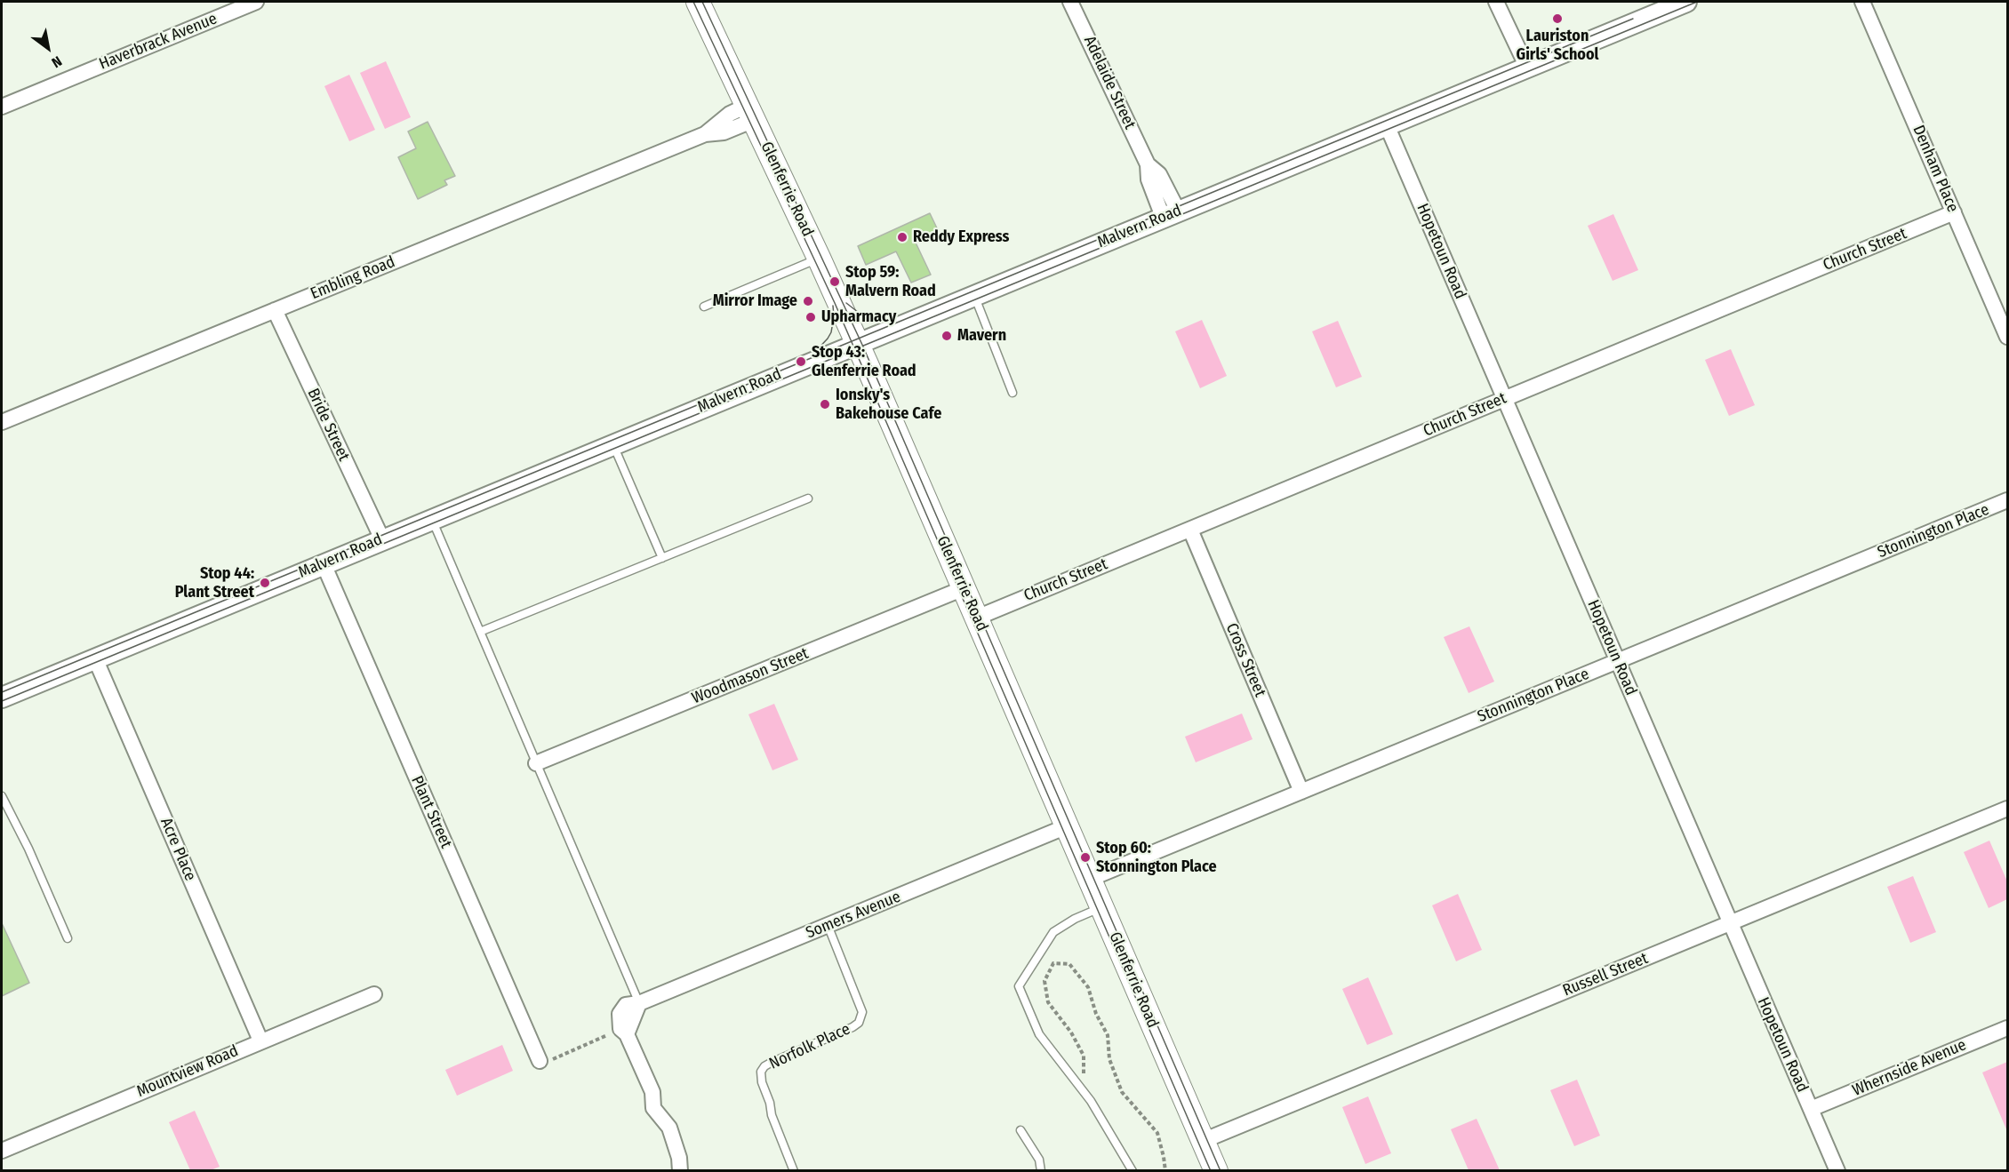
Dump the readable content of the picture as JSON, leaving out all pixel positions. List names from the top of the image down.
{
  "streets": {
    "main road": ["Glenferrie Road", "Malvern Road"],
    "street": [
      "Haverbrack Avenue",
      "Adelaide Street",
      "Denham Place",
      "Church Street",
      "Hopetoun Road",
      "Embling Road",
      "Bride Street",
      "Stonnington Place",
      "Cross Street",
      "Woodmason Street",
      "Plant Street",
      "Acre Place",
      "Somers Avenue",
      "Russell Street",
      "Whernside Avenue",
      "Mountview Road"
    ],
    "lane": ["Norfolk Place"]
  },
  "crossings": [
    ["Adelaide Street", "Malvern Road"],
    ["Denham Place", "Church Street"],
    ["Glenferrie Road", "Malvern Road"],
    ["Glenferrie Road", "Church Street"],
    ["Glenferrie Road", "Embling Road"],
    ["Glenferrie Road", "Stonnington Place"],
    ["Glenferrie Road", "Woodmason Street"],
    ["Glenferrie Road", "Somers Avenue"],
    ["Glenferrie Road", "Russell Street"],
    ["Malvern Road", "Hopetoun Road"],
    ["Malvern Road", "Bride Street"],
    ["Malvern Road", "Plant Street"],
    ["Malvern Road", "Acre Place"],
    ["Church Street", "Hopetoun Road"],
    ["Church Street", "Cross Street"],
    ["Hopetoun Road", "Stonnington Place"],
    ["Hopetoun Road", "Russell Street"],
    ["Hopetoun Road", "Whernside Avenue"],
    ["Embling Road", "Bride Street"],
    ["Stonnington Place", "Cross Street"],
    ["Acre Place", "Mountview Road"],
    ["Somers Avenue", "Norfolk Place"]
  ],
  "places": [
    "Lauriston Girls' School",
    "Reddy Express",
    "Stop 59: Malvern Road",
    "Mirror Image",
    "Upharmacy",
    "Mavern",
    "Stop 43: Glenferrie Road",
    "Ionsky's Bakehouse Cafe",
    "Stop 44: Plant Street",
    "Stop 60: Stonnington Place"
  ],
  "north": "bottom right"
}
